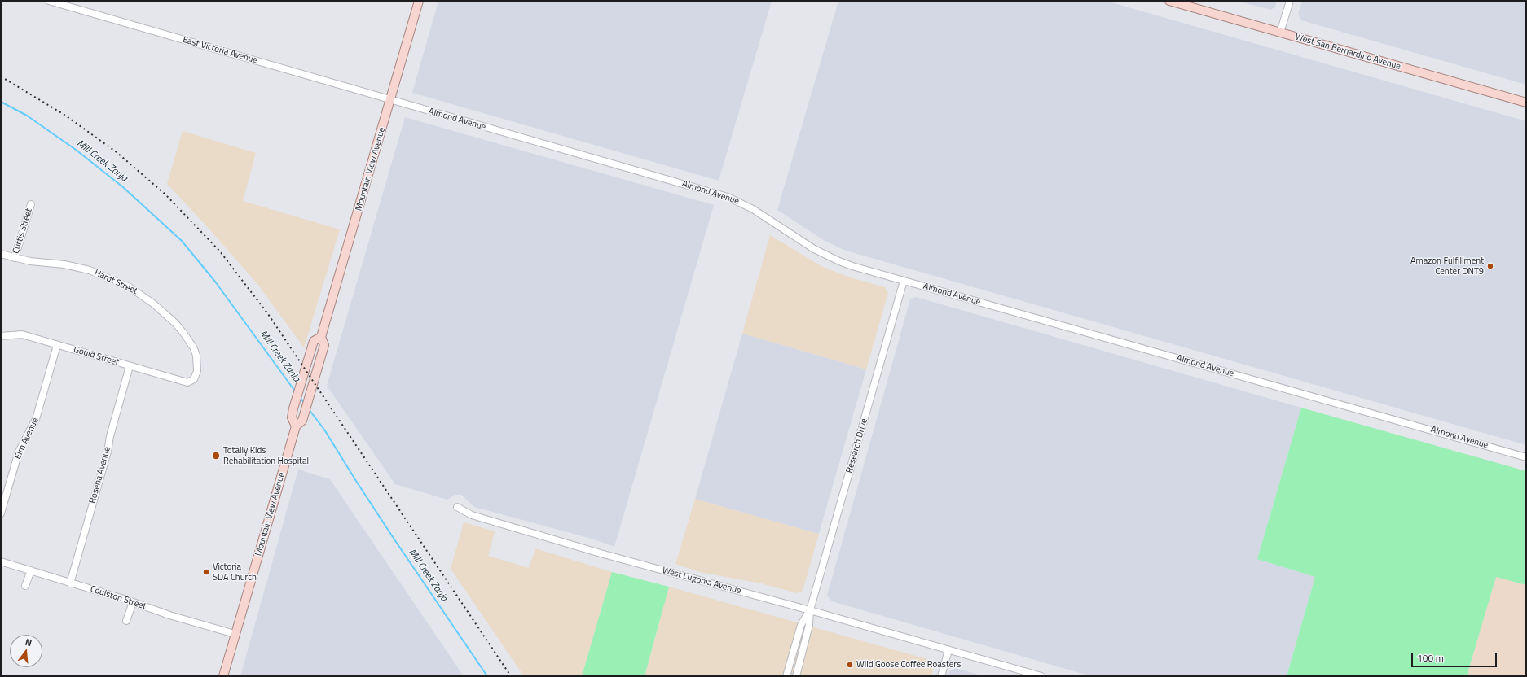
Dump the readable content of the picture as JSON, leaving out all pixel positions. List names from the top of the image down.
{
  "streets": {
    "main road": ["West San Bernardino Avenue", "Mountain View Avenue"],
    "street": [
      "East Victoria Avenue",
      "Almond Avenue",
      "Curtis Street",
      "Hardt Street",
      "Gould Street",
      "Elm Avenue",
      "Research Drive",
      "Rosena Avenue",
      "West Lugonia Avenue",
      "Coulston Street"
    ]
  },
  "crossings": [
    ["East Victoria Avenue", "Almond Avenue"],
    ["East Victoria Avenue", "Mountain View Avenue"],
    ["Almond Avenue", "Mountain View Avenue"],
    ["Almond Avenue", "Research Drive"],
    ["Mountain View Avenue", "Coulston Street"],
    ["Curtis Street", "Hardt Street"],
    ["Hardt Street", "Gould Street"],
    ["Gould Street", "Elm Avenue"],
    ["Gould Street", "Rosena Avenue"],
    ["Research Drive", "West Lugonia Avenue"],
    ["Rosena Avenue", "Coulston Street"]
  ],
  "water": ["Mill Creek Zanja"],
  "places": [
    "Amazon Fulfillment Center ONT9",
    "Totally Kids Rehabilitation Hospital",
    "Victoria SDA Church",
    "Wild Goose Coffee Roasters"
  ],
  "scale_bar": "100 m",
  "north": "top"
}
